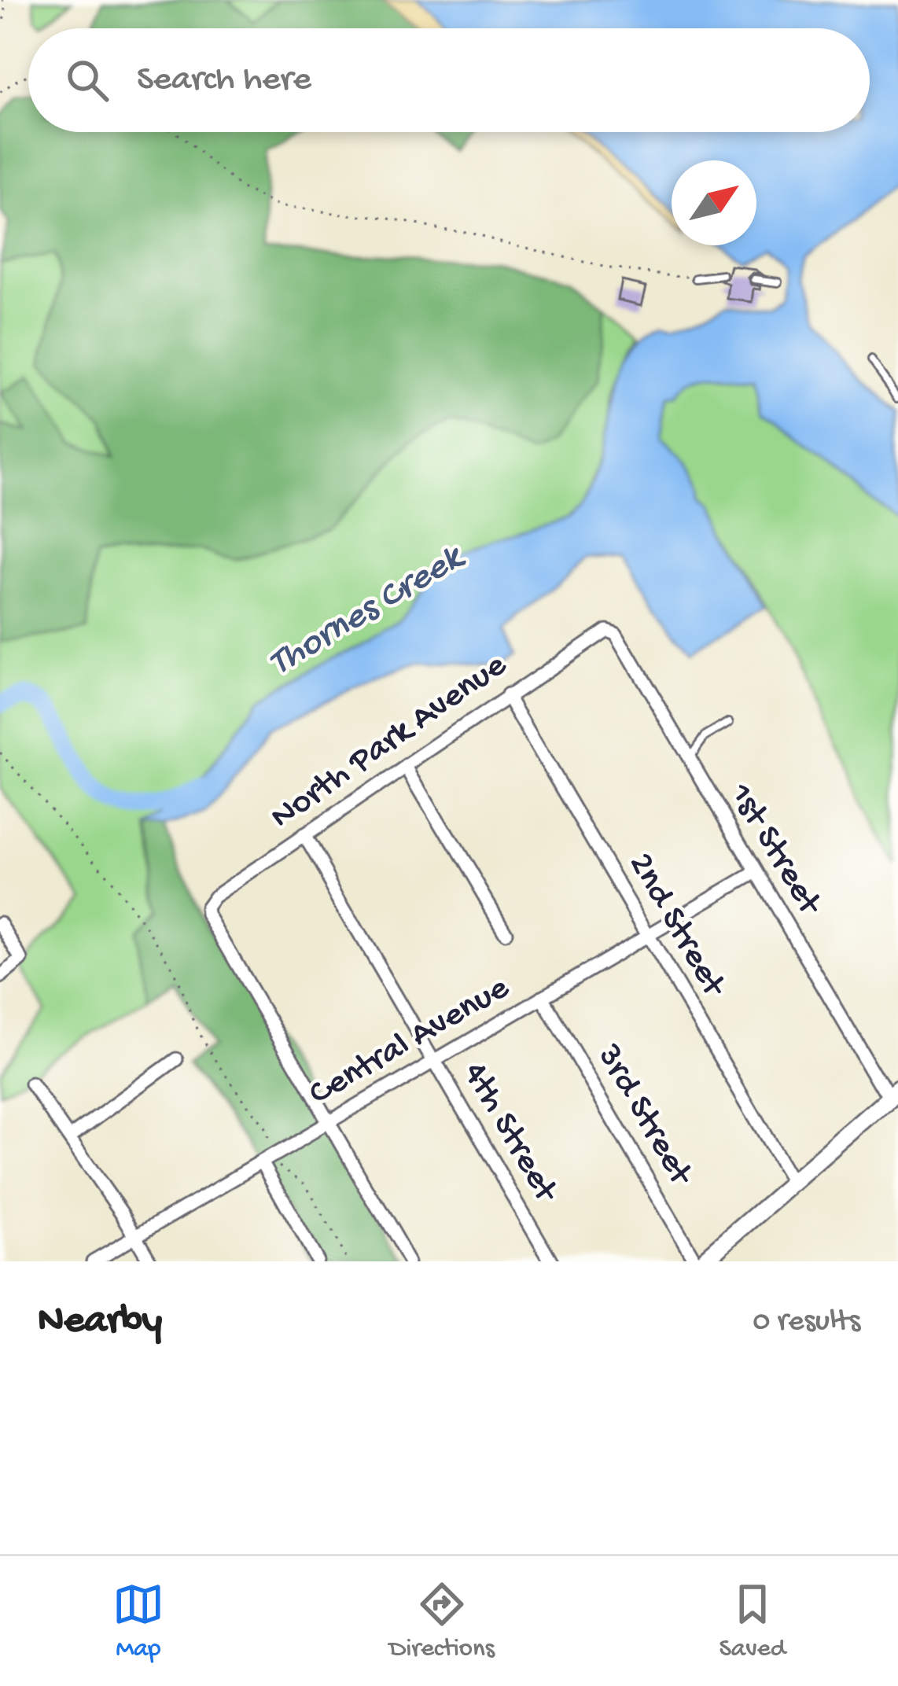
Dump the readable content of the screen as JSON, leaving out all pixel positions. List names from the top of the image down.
{
  "streets": {
    "street": [
      "North Park Avenue",
      "1st Street",
      "2nd Street",
      "Central Avenue",
      "3rd Street",
      "4th Street"
    ]
  },
  "crossings": [
    ["North Park Avenue", "1st Street"],
    ["North Park Avenue", "2nd Street"],
    ["North Park Avenue", "Central Avenue"],
    ["North Park Avenue", "4th Street"],
    ["1st Street", "Central Avenue"],
    ["2nd Street", "Central Avenue"],
    ["Central Avenue", "3rd Street"],
    ["Central Avenue", "4th Street"]
  ],
  "water": ["Thornes Creek"],
  "north": "top right",
  "page": {
    "search": "Search here",
    "heading": ["Nearby", "0 results"],
    "nav": ["Map", "Directions", "Saved"]
  }
}
